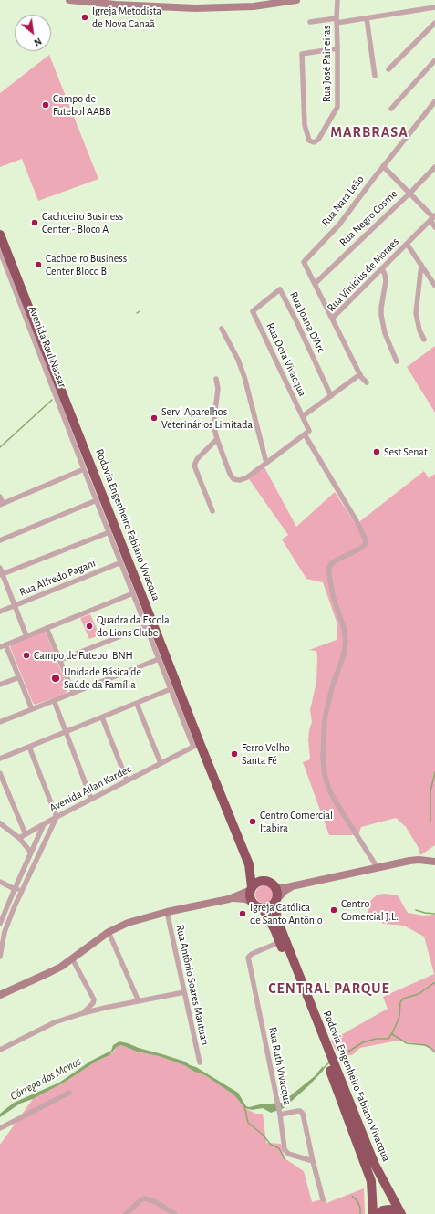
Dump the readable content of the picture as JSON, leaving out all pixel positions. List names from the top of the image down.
{
  "streets": {
    "highway": ["Rodovia Engenheiro Fabiano Vivacqua"],
    "street": [
      "Rua José Paineiras",
      "Rua Nara Leão",
      "Rua Negro Cosme",
      "Rua Vinicius de Moraes",
      "Rua Joana D'Arc",
      "Avenida Raul Nassar",
      "Rua Dora Vivacqua",
      "Rua Alfredo Pagani",
      "Avenida Allan Kardec",
      "Rua Antônio Soares Mantuan",
      "Rua Ruth Vivacqua"
    ]
  },
  "crossings": [
    ["Rua Nara Leão", "Rua Negro Cosme"],
    ["Rua Nara Leão", "Rua Vinicius de Moraes"],
    ["Rua Joana D'Arc", "Rua Dora Vivacqua"],
    ["Avenida Raul Nassar", "Rodovia Engenheiro Fabiano Vivacqua"],
    ["Rodovia Engenheiro Fabiano Vivacqua", "Avenida Allan Kardec"],
    ["Rodovia Engenheiro Fabiano Vivacqua", "Rua Ruth Vivacqua"]
  ],
  "districts": ["MARBRASA", "CENTRAL PARQUE"],
  "water": ["Córrego dos Monos"],
  "places": [
    "Igreja Metodista de Nova Canaã",
    "Campo de Futebol AABB",
    "Cachoeiro Business Center - Bloco A",
    "Cachoeiro Business Center Bloco B",
    "Servi Aparelhos Veterinários Limitada",
    "Sest Senat",
    "Quadra da Escola do Lions Clube",
    "Campo de Futebol BNH",
    "Unidade Básica de Saúde da Família",
    "Ferro Velho Santa Fé",
    "Centro Comercial Itabira",
    "Centro Comercial J.L.",
    "Igreja Católica de Santo Antônio"
  ],
  "north": "bottom right"
}
